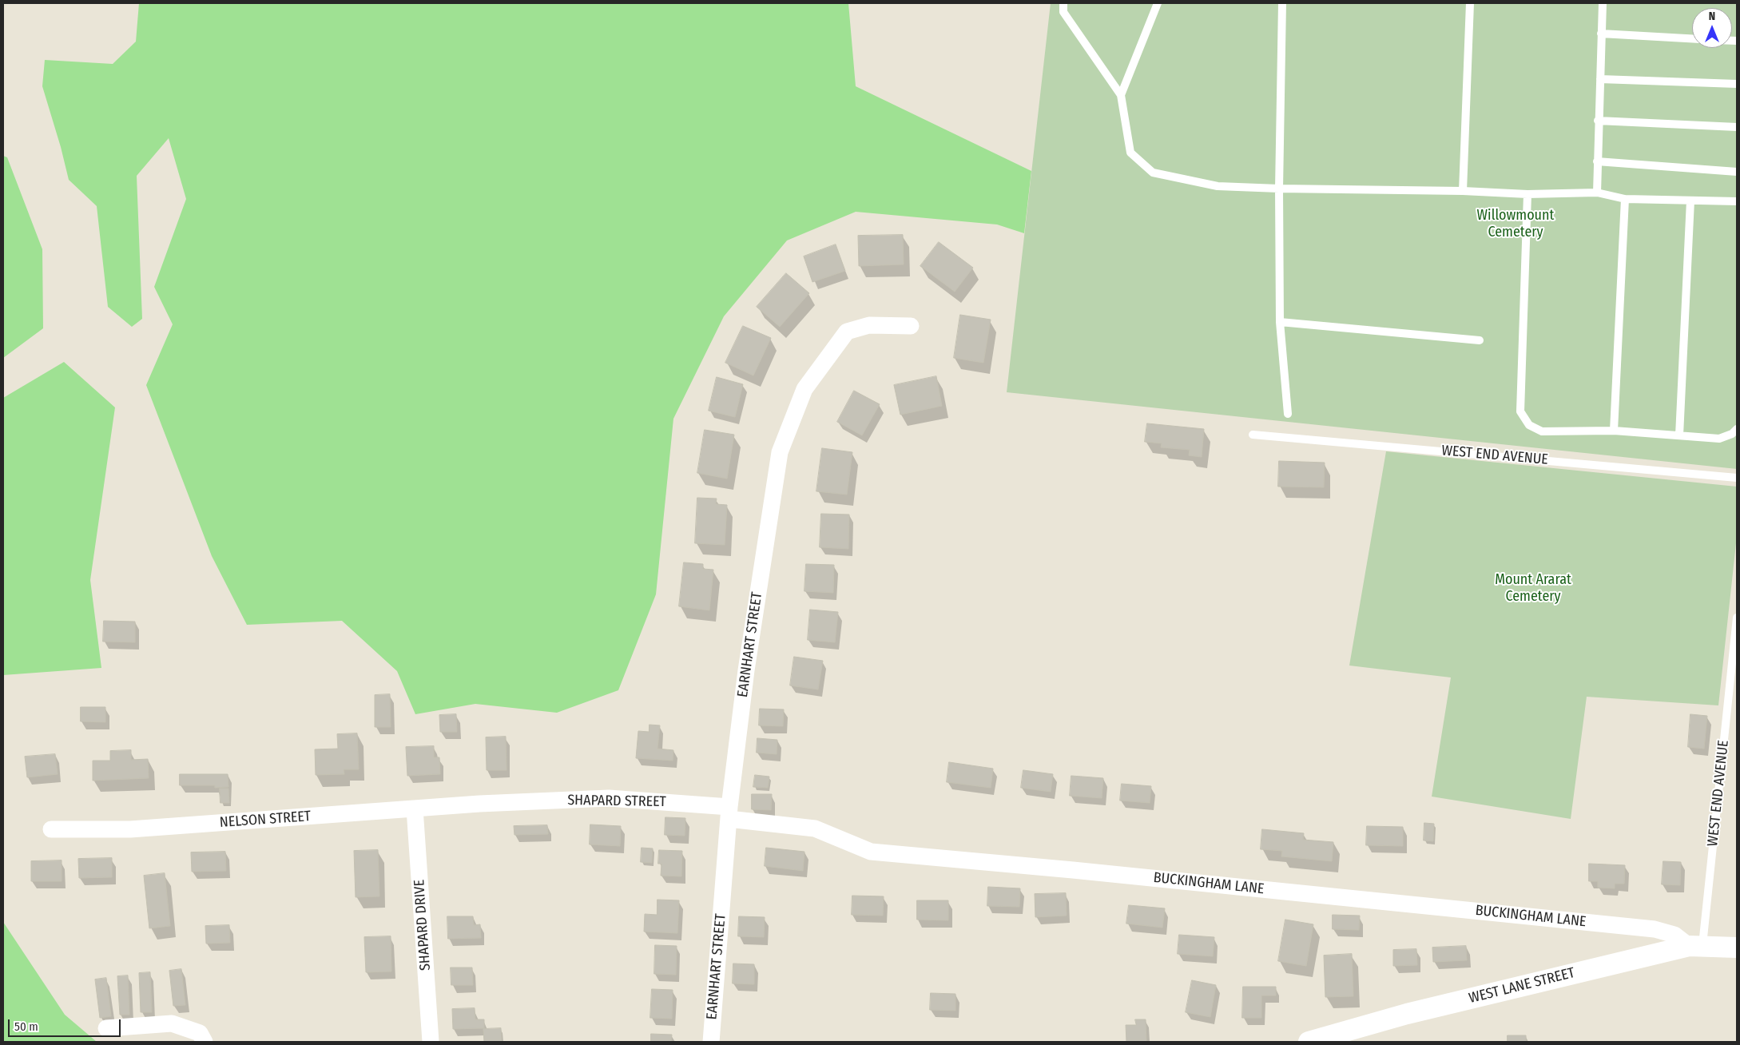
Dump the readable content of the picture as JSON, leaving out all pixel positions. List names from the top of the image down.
{
  "streets": {
    "street": [
      "EARNHART STREET",
      "SHAPARD STREET",
      "NELSON STREET",
      "BUCKINGHAM LANE",
      "SHAPARD DRIVE",
      "WEST LANE STREET"
    ],
    "lane": ["WEST END AVENUE"]
  },
  "crossings": [
    ["WEST END AVENUE", "BUCKINGHAM LANE"],
    ["WEST END AVENUE", "WEST LANE STREET"],
    ["EARNHART STREET", "SHAPARD STREET"],
    ["EARNHART STREET", "BUCKINGHAM LANE"],
    ["SHAPARD STREET", "NELSON STREET"],
    ["SHAPARD STREET", "BUCKINGHAM LANE"],
    ["NELSON STREET", "SHAPARD DRIVE"],
    ["BUCKINGHAM LANE", "WEST LANE STREET"]
  ],
  "parks": ["Willowmount Cemetery", "Mount Ararat Cemetery"],
  "scale_bar": "50 m",
  "north": "top"
}
